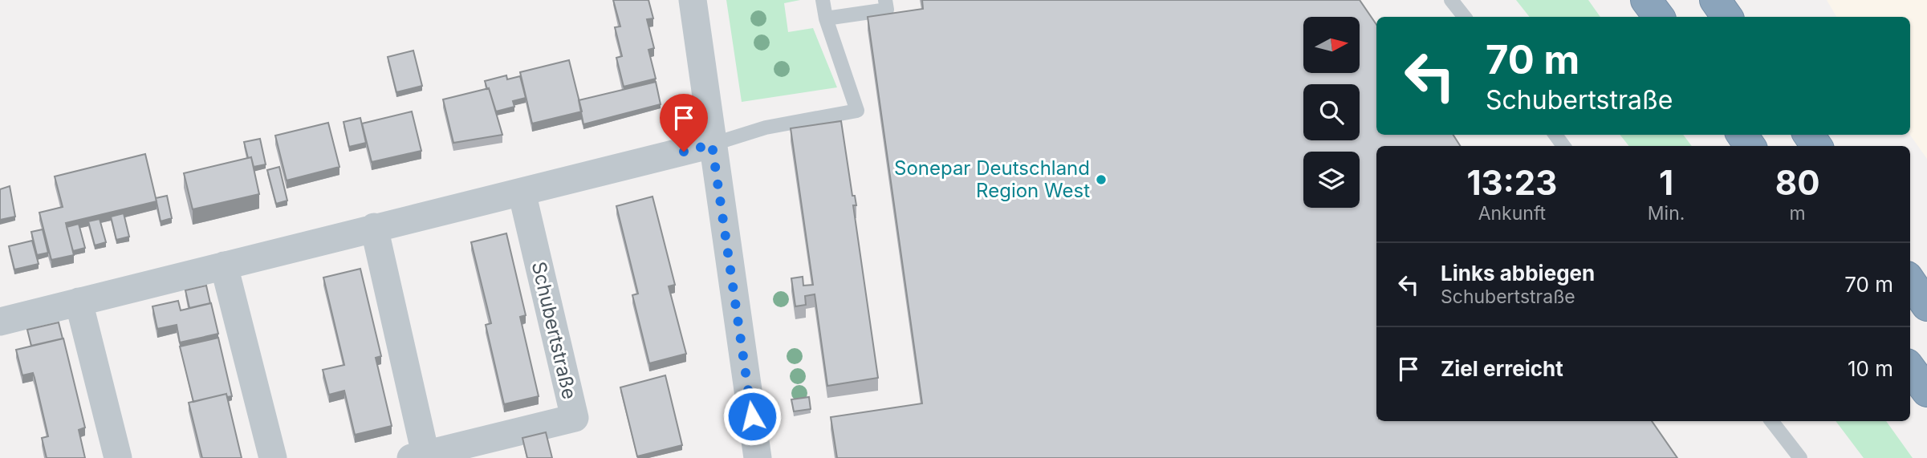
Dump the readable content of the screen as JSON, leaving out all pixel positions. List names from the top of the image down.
{
  "streets": {
    "street": ["Schubertstraße"]
  },
  "places": ["Sonepar Deutschland Region West"],
  "north": "right",
  "page": {
    "turn": ["70 m", "Schubertstraße"],
    "eta": [
      "13:23",
      "Ankunft",
      "1",
      "Min.",
      "80",
      "m"
    ],
    "list": [
      {
        "name": "Links abbiegen",
        "note": "Schubertstraße",
        "value": "70 m"
      },
      {
        "name": "Ziel erreicht",
        "value": "10 m"
      }
    ]
  }
}
